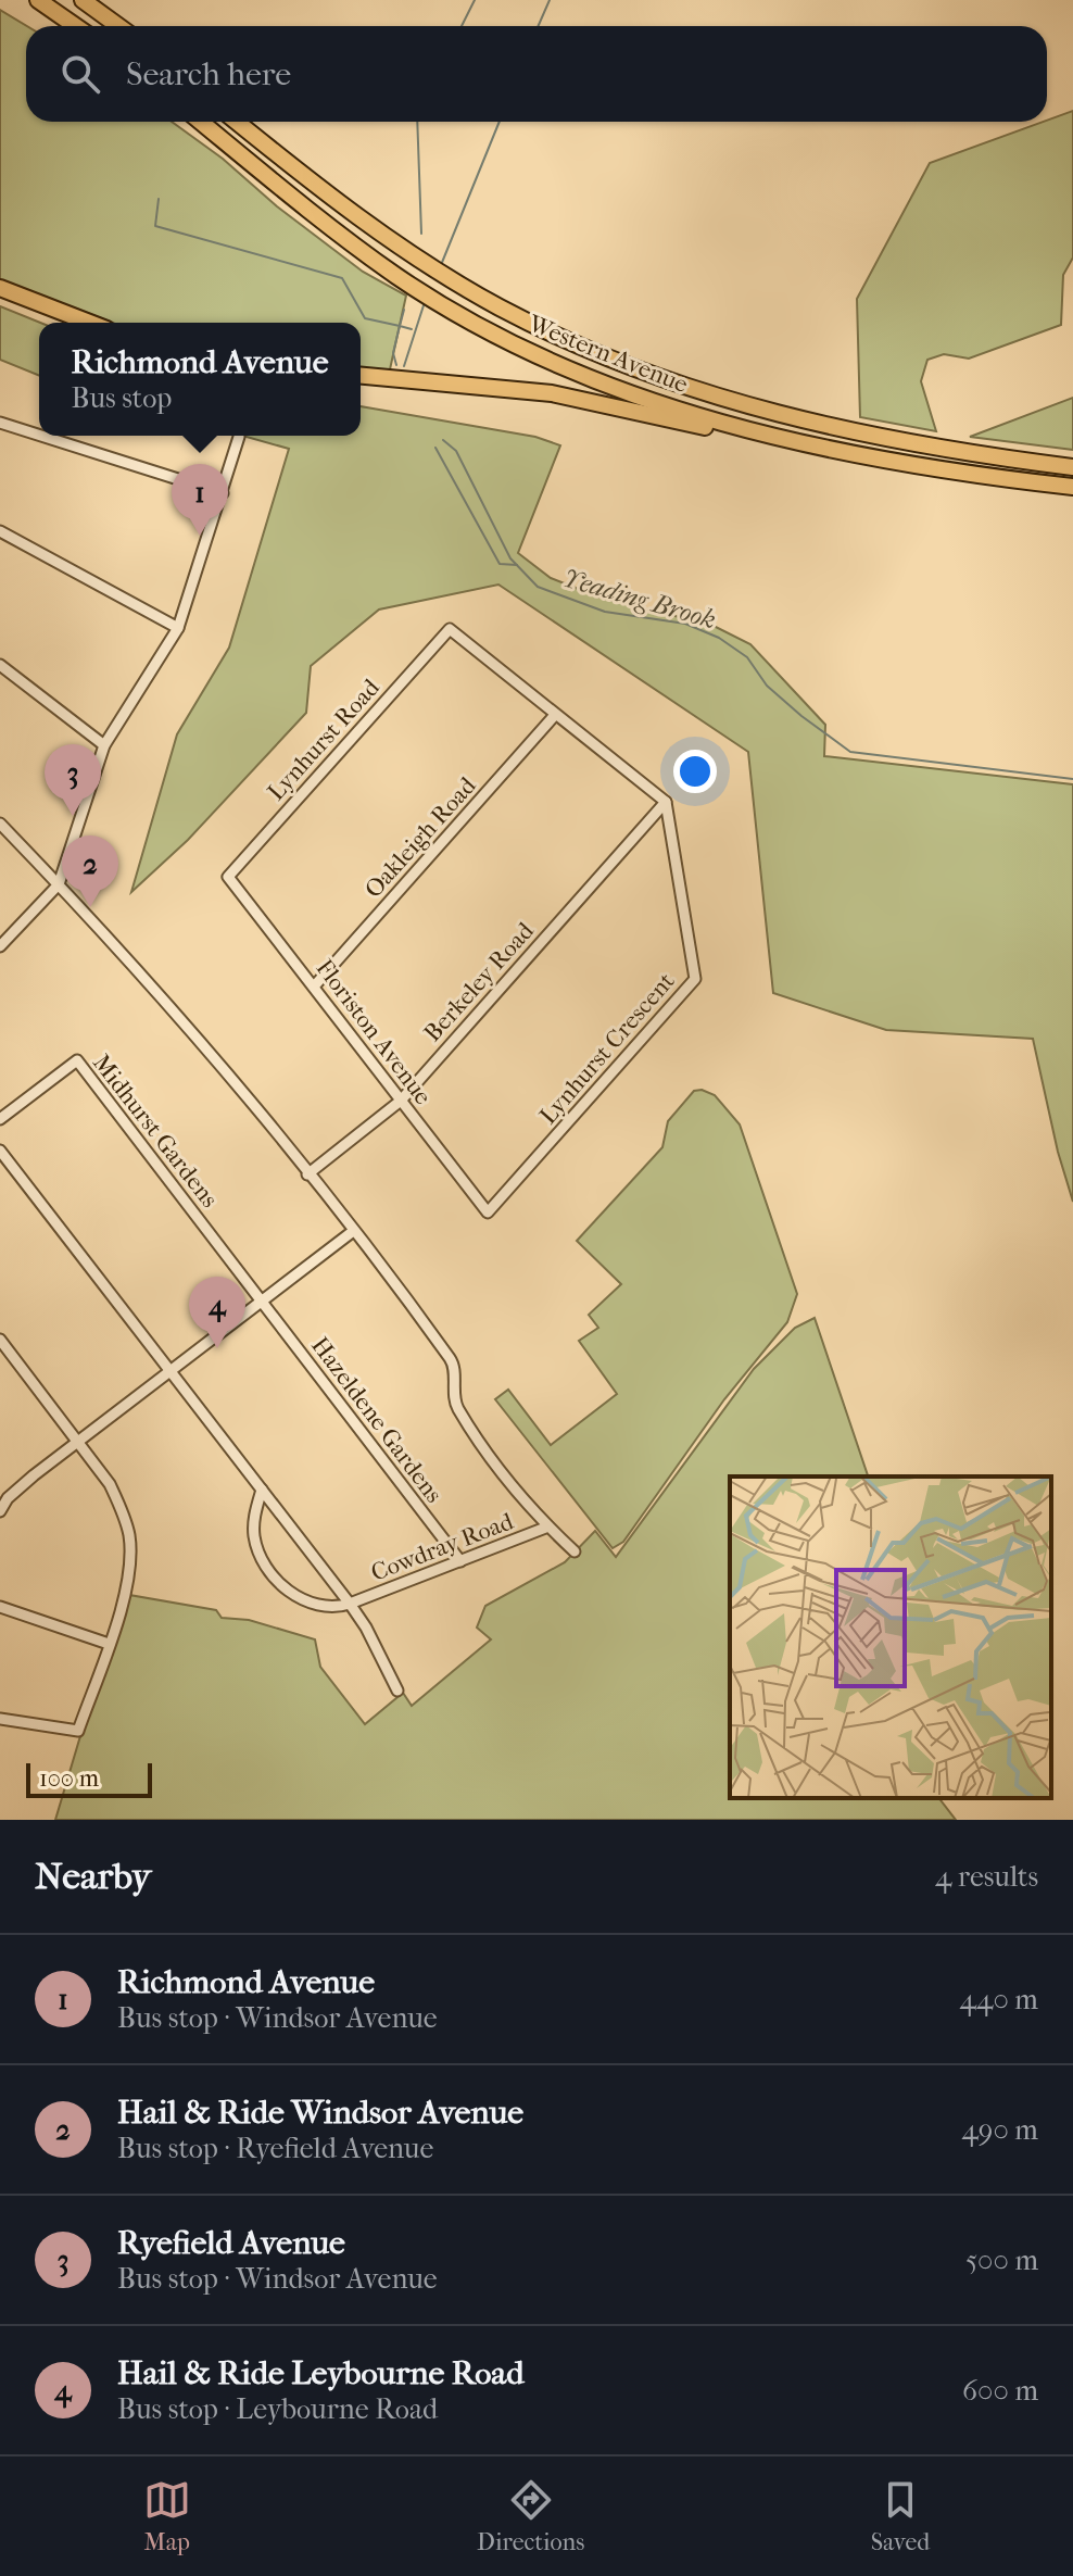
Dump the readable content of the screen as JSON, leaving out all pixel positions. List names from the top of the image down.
{
  "streets": {
    "highway": ["Western Avenue"],
    "street": [
      "Lynhurst Road",
      "Oakleigh Road",
      "Berkeley Road",
      "Floriston Avenue",
      "Lynhurst Crescent",
      "Midhurst Gardens",
      "Hazeldene Gardens",
      "Cowdray Road"
    ]
  },
  "crossings": [
    ["Lynhurst Road", "Oakleigh Road"],
    ["Lynhurst Road", "Floriston Avenue"],
    ["Oakleigh Road", "Floriston Avenue"],
    ["Berkeley Road", "Floriston Avenue"],
    ["Berkeley Road", "Lynhurst Crescent"],
    ["Floriston Avenue", "Lynhurst Crescent"],
    ["Midhurst Gardens", "Hazeldene Gardens"],
    ["Hazeldene Gardens", "Cowdray Road"]
  ],
  "water": ["Yeading Brook"],
  "scale_bar": "100 m",
  "page": {
    "search": "Search here",
    "popup": ["Richmond Avenue", "Bus stop"],
    "pins": [
      "1",
      "3",
      "2",
      "4"
    ],
    "scale": "100 m",
    "heading": ["Nearby", "4 results"],
    "list": [
      {
        "mark": "1",
        "name": "Richmond Avenue",
        "note": "Bus stop · Windsor Avenue",
        "value": "440 m"
      },
      {
        "mark": "2",
        "name": "Hail & Ride Windsor Avenue",
        "note": "Bus stop · Ryefield Avenue",
        "value": "490 m"
      },
      {
        "mark": "3",
        "name": "Ryefield Avenue",
        "note": "Bus stop · Windsor Avenue",
        "value": "500 m"
      },
      {
        "mark": "4",
        "name": "Hail & Ride Leybourne Road",
        "note": "Bus stop · Leybourne Road",
        "value": "600 m"
      }
    ],
    "nav": ["Map", "Directions", "Saved"]
  }
}
